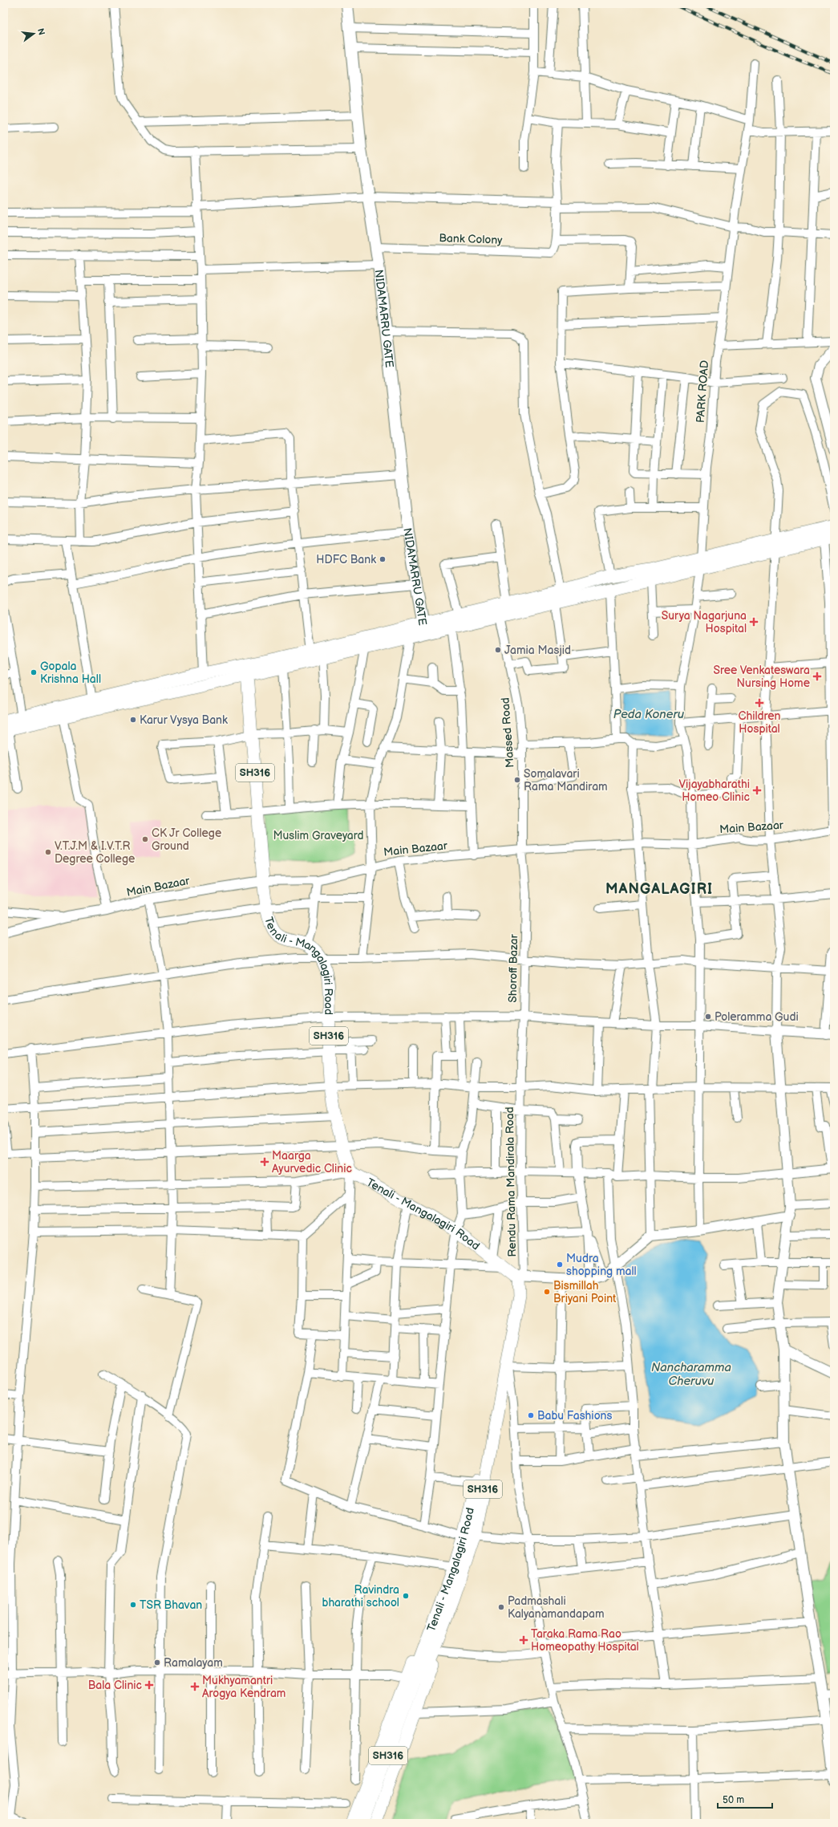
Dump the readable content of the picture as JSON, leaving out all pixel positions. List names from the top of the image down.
{
  "streets": {
    "main road": ["NIDAMARRU GATE", "SH316", "Tenali - Mangalagiri Road"],
    "street": [
      "Bank Colony",
      "PARK ROAD",
      "Massed Road",
      "Main Bazaar",
      "Shoroff Bazar",
      "Rendu Rama Mandirala Road"
    ]
  },
  "crossings": [
    ["Bank Colony", "NIDAMARRU GATE"],
    ["PARK ROAD", "Main Bazaar"],
    ["Massed Road", "Main Bazaar"],
    ["Massed Road", "Shoroff Bazar"],
    ["Main Bazaar", "Tenali - Mangalagiri Road"],
    ["Main Bazaar", "Shoroff Bazar"],
    ["Tenali - Mangalagiri Road", "Rendu Rama Mandirala Road"],
    ["Shoroff Bazar", "Rendu Rama Mandirala Road"]
  ],
  "districts": ["MANGALAGIRI"],
  "water": ["Peda Koneru", "Nancharamma Cheruvu"],
  "parks": ["Muslim Graveyard"],
  "places": {
    "other": [
      "HDFC Bank",
      "Jamia Masjid",
      "Gopala Krishna Hall",
      "Karur Vysya Bank",
      "Somalavari Rama Mandiram",
      "CK Jr College Ground",
      "V.T.J.M & I.V.T.R Degree College",
      "Poleramma Gudi",
      "Mudra shopping mall",
      "Bismillah Briyani Point",
      "Babu Fashions",
      "Ravindra bharathi school",
      "TSR Bhavan",
      "Padmashali Kalyanamandapam",
      "Ramalayam"
    ],
    "health": [
      "Surya Nagarjuna Hospital",
      "Sree Venkateswara Nursing Home",
      "Children Hospital",
      "Vijayabharathi Homeo Clinic",
      "Maarga Ayurvedic Clinic",
      "Taraka Rama Rao Homeopathy Hospital",
      "Bala Clinic",
      "Mukhyamantri Arogya Kendram"
    ]
  },
  "scale_bar": "50 m",
  "north": "right"
}
